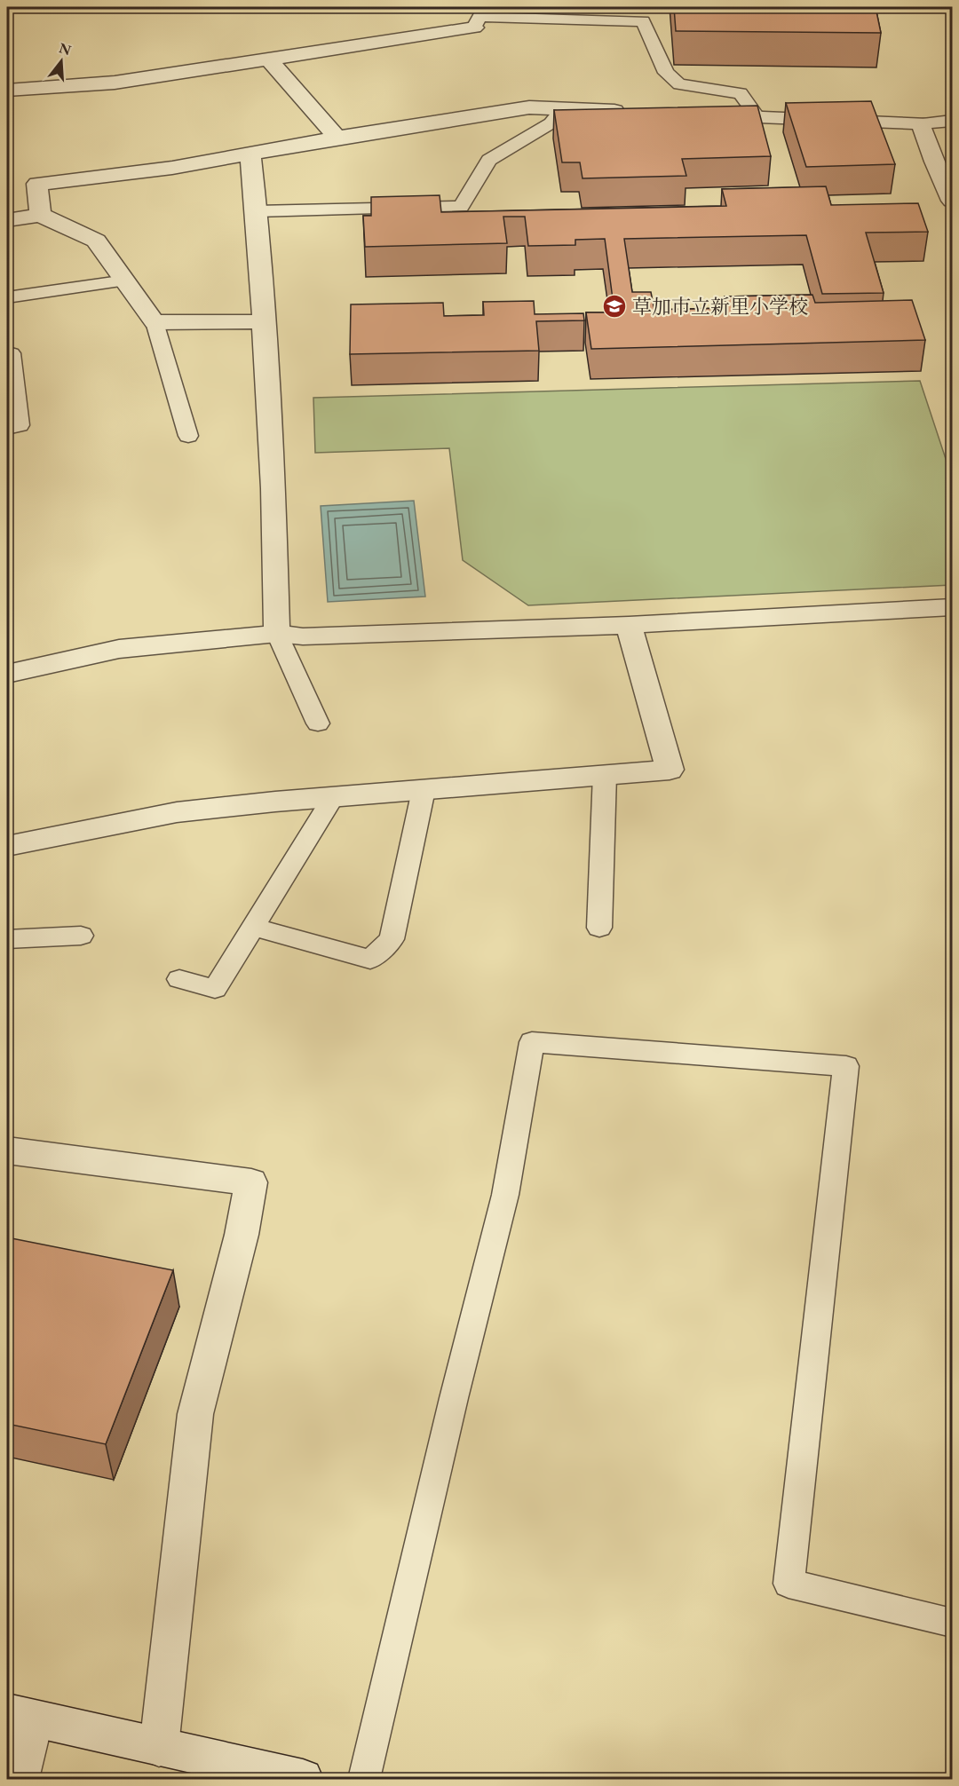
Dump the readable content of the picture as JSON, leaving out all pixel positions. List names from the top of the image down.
{
  "places": {
    "school or university": ["草加市立新里小学校"]
  },
  "north": "top"
}
